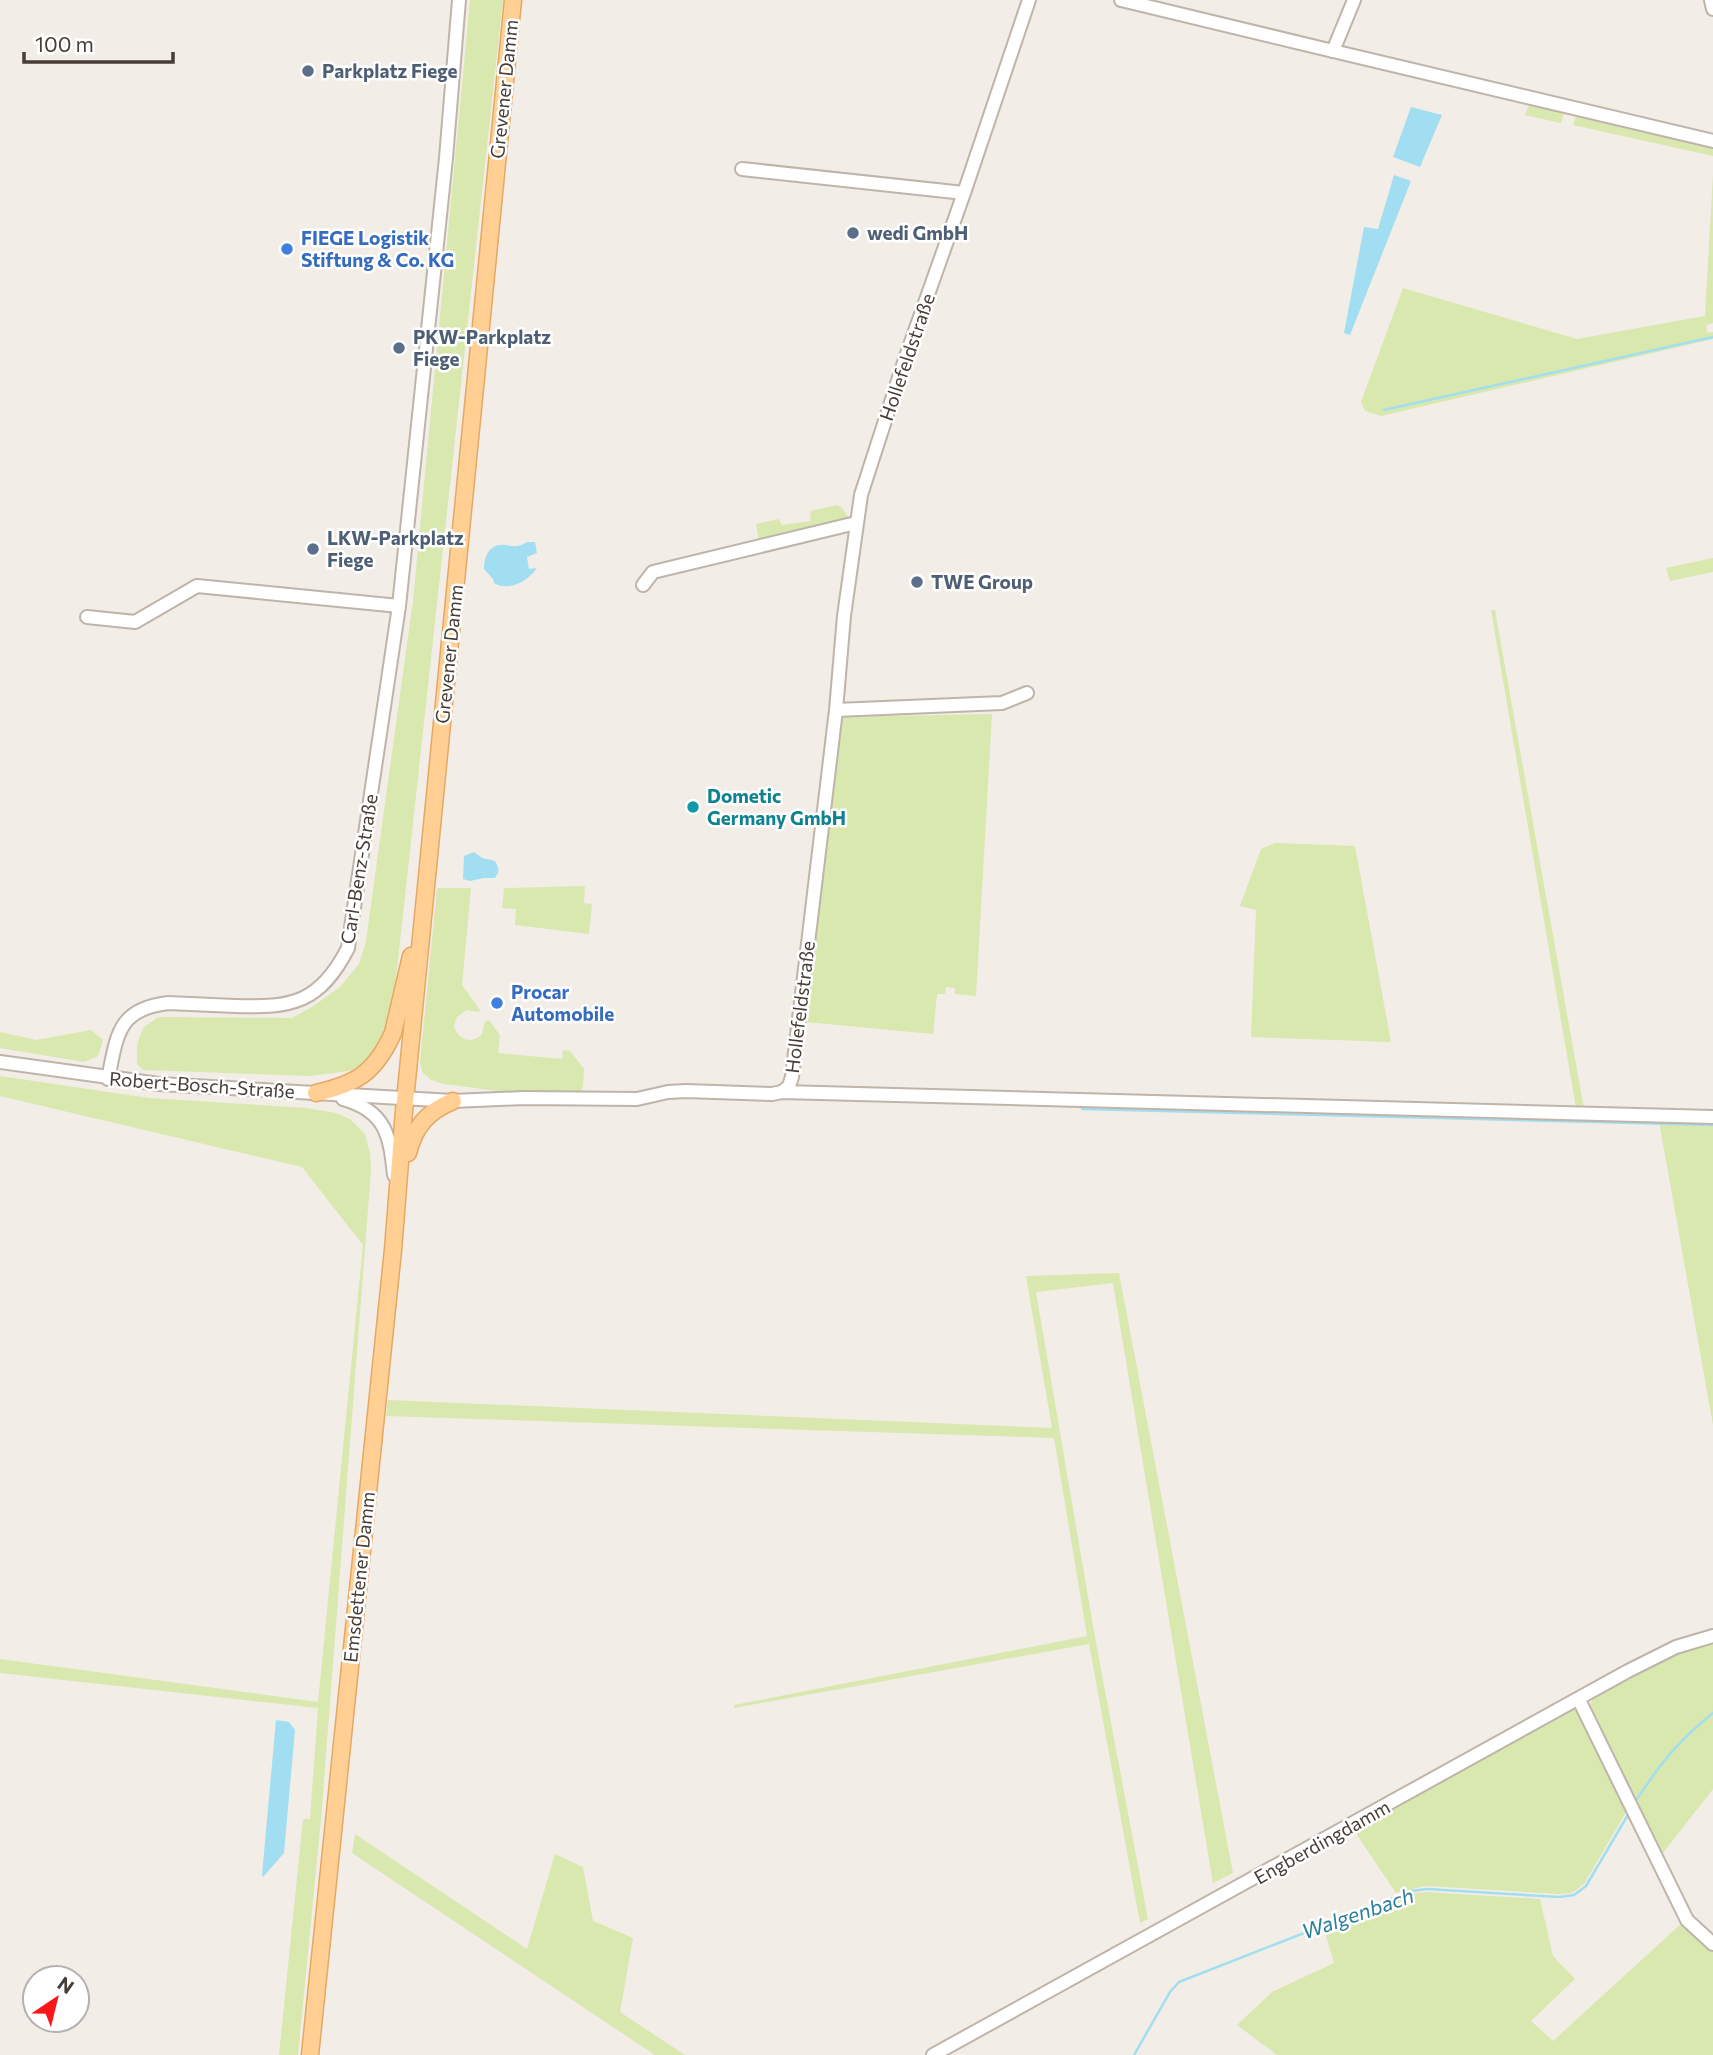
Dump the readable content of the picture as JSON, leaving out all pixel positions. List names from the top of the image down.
{
  "streets": {
    "main road": ["Grevener Damm", "Emsdettener Damm"],
    "street": [
      "Hollefeldstraße",
      "Carl-Benz-Straße",
      "Robert-Bosch-Straße",
      "Engberdingdamm"
    ]
  },
  "crossings": [
    ["Grevener Damm", "Hollefeldstraße"],
    ["Grevener Damm", "Robert-Bosch-Straße"],
    ["Grevener Damm", "Emsdettener Damm"],
    ["Hollefeldstraße", "Robert-Bosch-Straße"],
    ["Hollefeldstraße", "Emsdettener Damm"],
    ["Carl-Benz-Straße", "Robert-Bosch-Straße"],
    ["Robert-Bosch-Straße", "Emsdettener Damm"]
  ],
  "water": ["Walgenbach"],
  "places": [
    "Parkplatz Fiege",
    "wedi GmbH",
    "FIEGE Logistik Stiftung & Co. KG",
    "PKW-Parkplatz Fiege",
    "LKW-Parkplatz Fiege",
    "TWE Group",
    "Dometic Germany GmbH",
    "Procar Automobile"
  ],
  "scale_bar": "100 m",
  "north": "top right"
}
